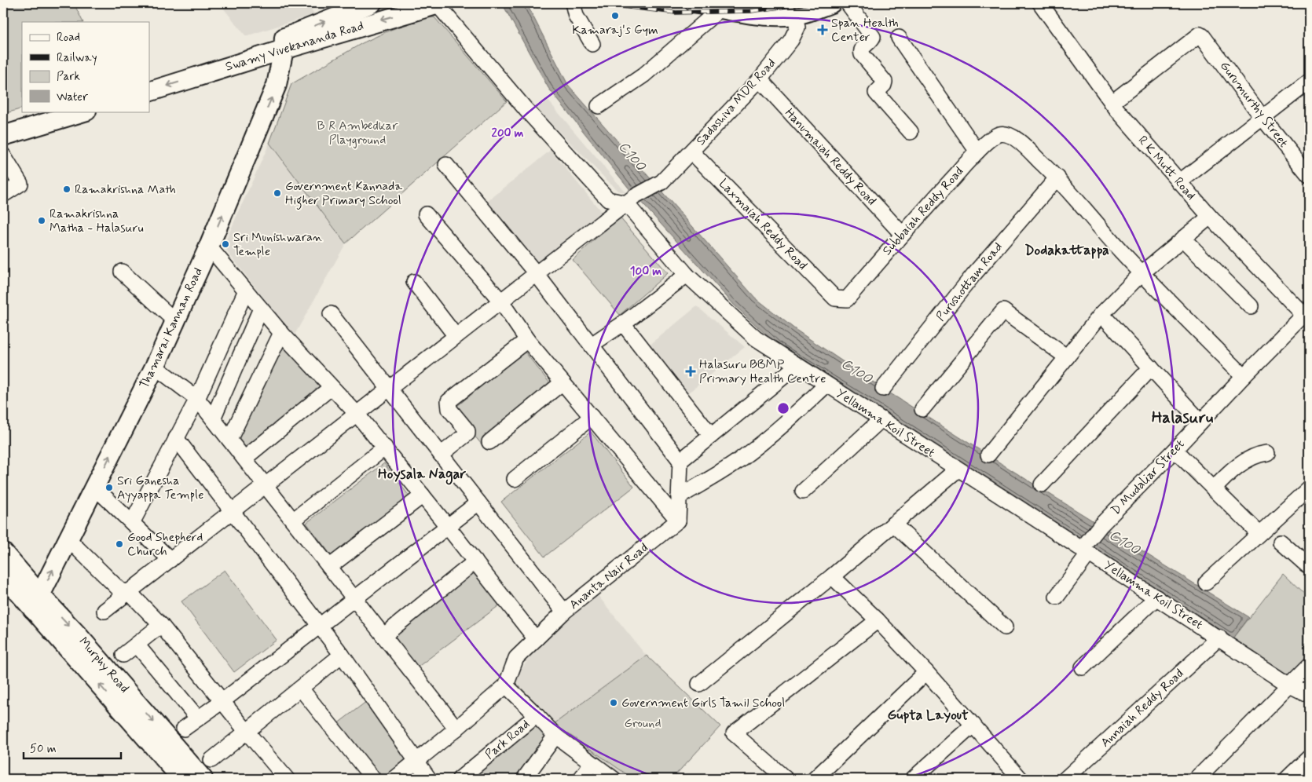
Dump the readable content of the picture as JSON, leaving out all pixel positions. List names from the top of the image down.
{
  "streets": {
    "main road": ["Swamy Vivekananda Road", "Thamarai Kannan Road", "Murphy Road"],
    "street": [
      "Sadashiva MDR Road",
      "Gurumurthy Street",
      "Hanumaiah Reddy Road",
      "R K Mutt Road",
      "Subbaiah Reddy Road",
      "Laxmaiah Reddy Road",
      "Purushottam Road",
      "Yellamma Koil Street",
      "D Mudaliar Street",
      "Ananta Nair Road",
      "Annaiah Reddy Road",
      "Park Road"
    ]
  },
  "crossings": [
    ["Swamy Vivekananda Road", "Thamarai Kannan Road"],
    ["Sadashiva MDR Road", "Hanumaiah Reddy Road"],
    ["Sadashiva MDR Road", "Laxmaiah Reddy Road"],
    ["Sadashiva MDR Road", "Yellamma Koil Street"],
    ["Gurumurthy Street", "R K Mutt Road"],
    ["Hanumaiah Reddy Road", "Subbaiah Reddy Road"],
    ["R K Mutt Road", "D Mudaliar Street"],
    ["Subbaiah Reddy Road", "Laxmaiah Reddy Road"],
    ["Subbaiah Reddy Road", "Purushottam Road"],
    ["Thamarai Kannan Road", "Murphy Road"],
    ["Yellamma Koil Street", "D Mudaliar Street"],
    ["Yellamma Koil Street", "Annaiah Reddy Road"]
  ],
  "one_way": ["Thamarai Kannan Road"],
  "districts": [
    "Dodakattappa",
    "Halasuru",
    "Hoysala Nagar",
    "Gupta Layout"
  ],
  "water": ["C100"],
  "parks": ["B R Ambedkar Playground", "Ground"],
  "places": {
    "other": [
      "Kamaraj's Gym",
      "Ramakrishna Math",
      "Government Kannada Higher Primary School",
      "Ramakrishna Matha - Halasuru",
      "Sri Munishwaran Temple",
      "Sri Ganesha Ayyappa Temple",
      "Good Shepherd Church",
      "Government Girls Tamil School"
    ],
    "health": ["Span Health Center", "Halasuru BBMP Primary Health Centre"]
  },
  "legend": [
    "Road",
    "Railway",
    "Park",
    "Water"
  ],
  "scale_bar": "50 m",
  "rings": ["200 m", "100 m"]
}
